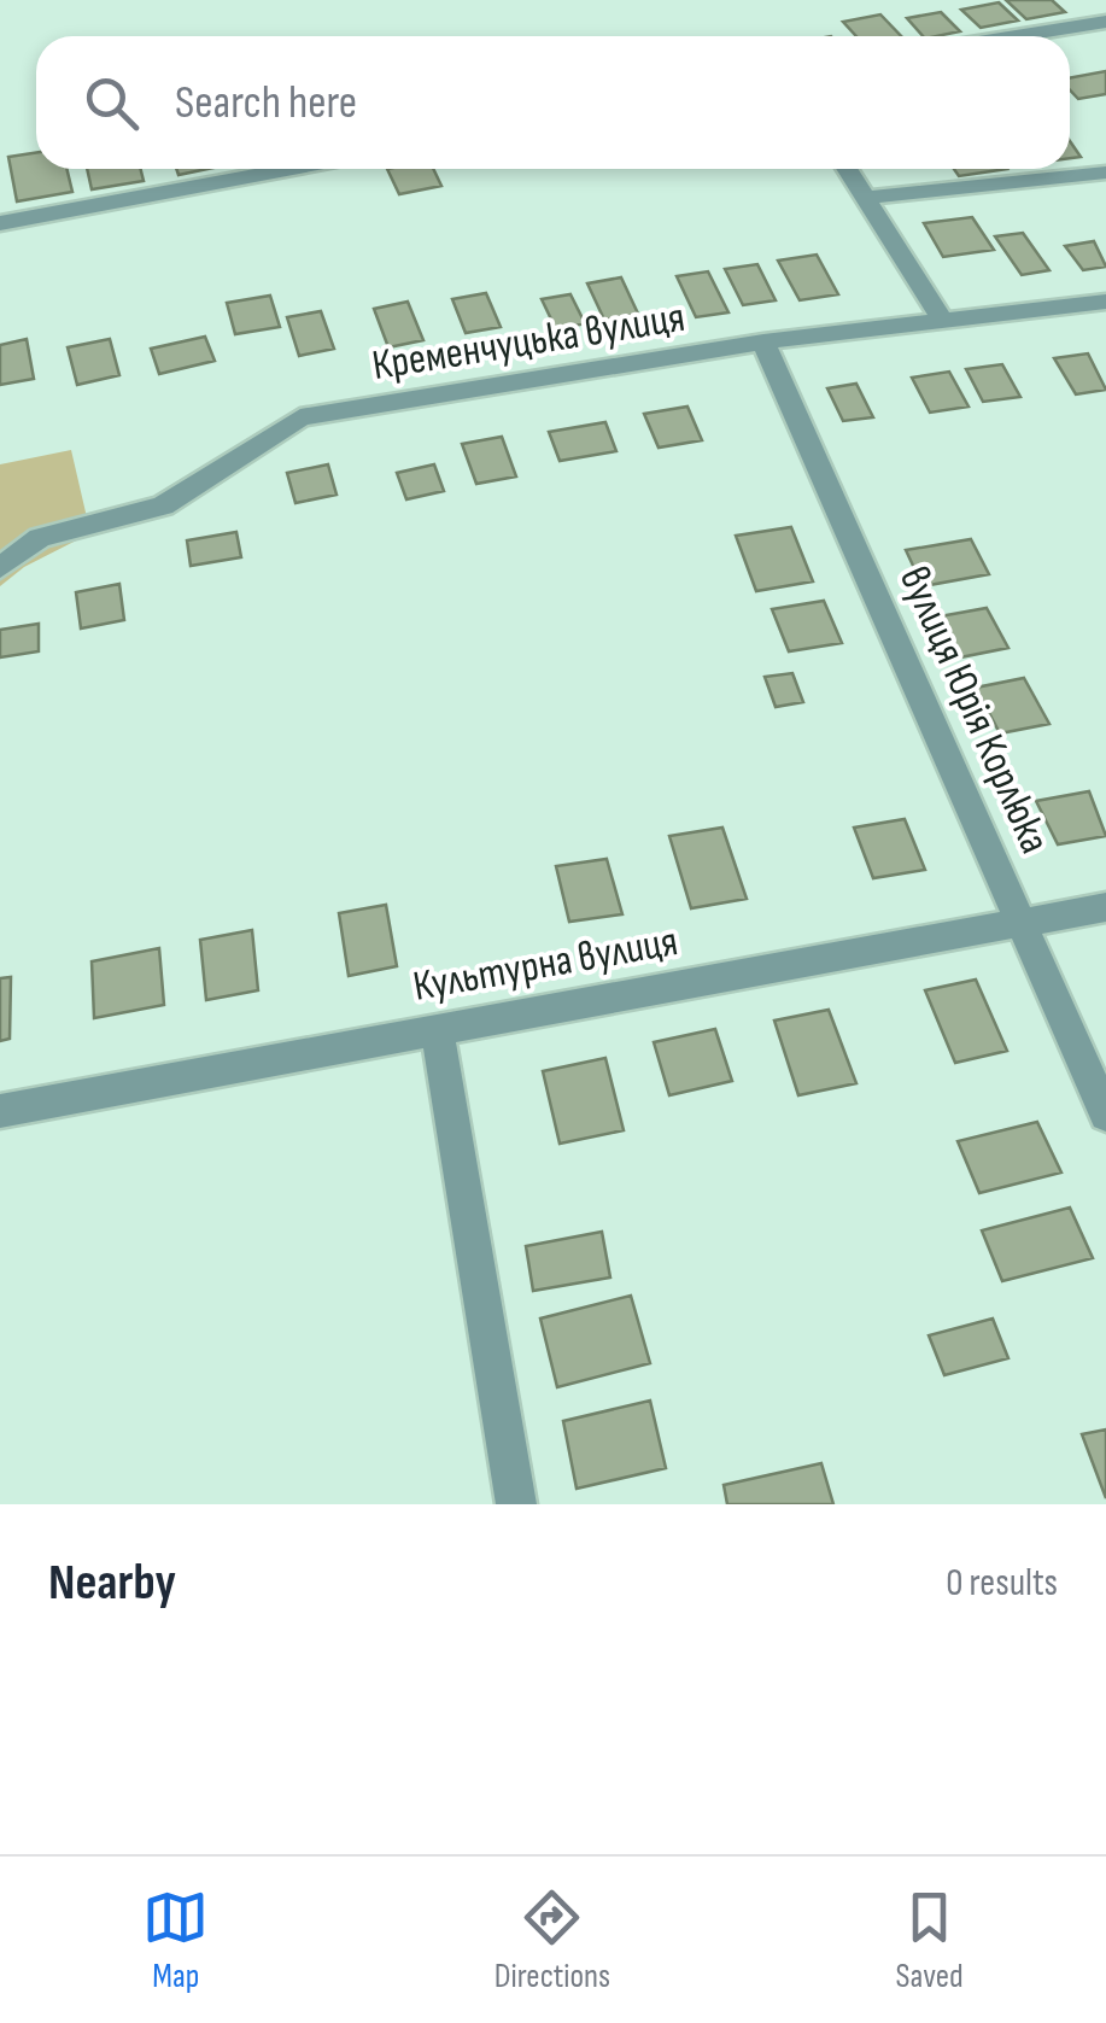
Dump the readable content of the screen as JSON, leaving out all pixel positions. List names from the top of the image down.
{
  "streets": {
    "street": ["Кременчуцька вулиця", "вулиця Юрія Корлюка", "Культурна вулиця"]
  },
  "crossings": [
    ["Кременчуцька вулиця", "вулиця Юрія Корлюка"],
    ["вулиця Юрія Корлюка", "Культурна вулиця"]
  ],
  "page": {
    "search": "Search here",
    "heading": ["Nearby", "0 results"],
    "nav": ["Map", "Directions", "Saved"]
  }
}
